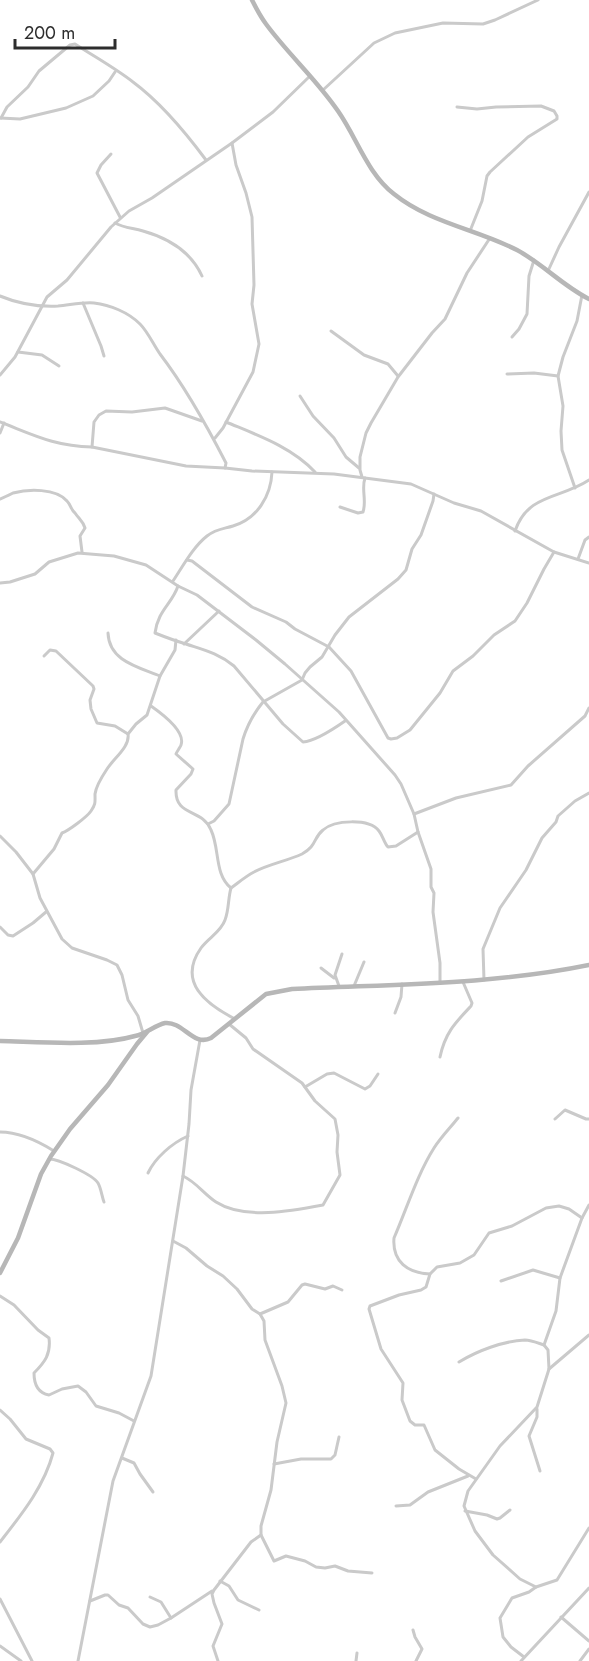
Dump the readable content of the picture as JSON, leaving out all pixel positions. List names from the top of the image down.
{
  "scale_bar": "200 m"
}
